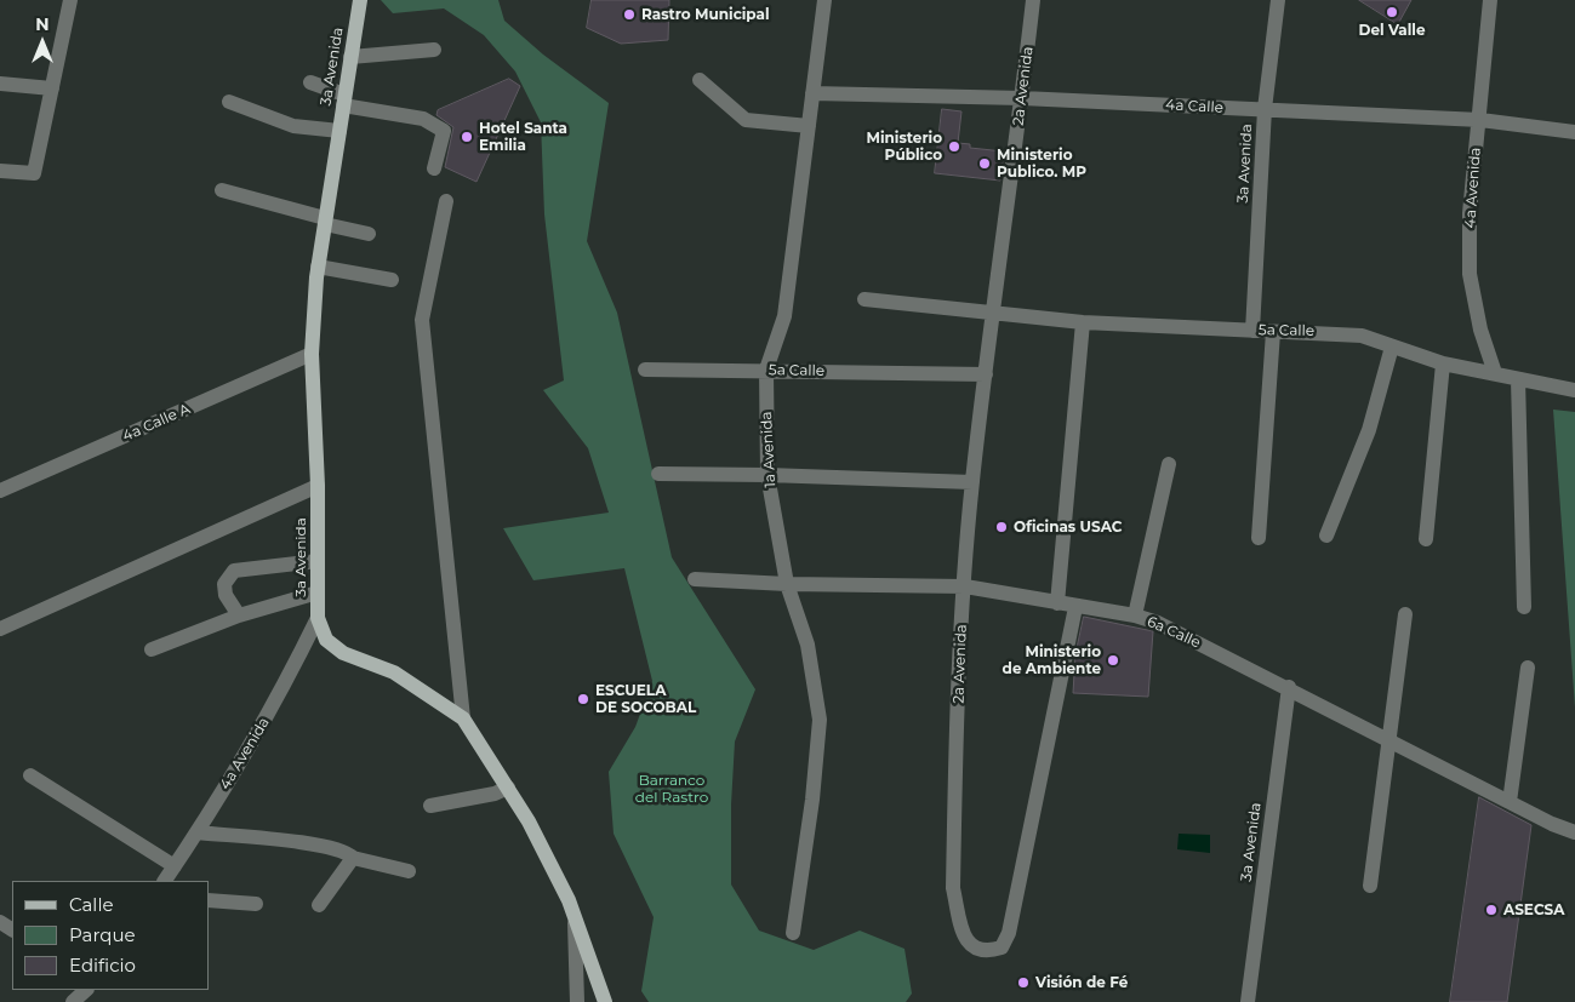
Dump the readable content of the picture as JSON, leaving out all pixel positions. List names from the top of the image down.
{
  "streets": {
    "main road": ["3a Avenida"],
    "street": [
      "2a Avenida",
      "4a Calle",
      "4a Avenida",
      "5a Calle",
      "4a Calle A",
      "1a Avenida",
      "6a Calle"
    ]
  },
  "crossings": [
    ["3a Avenida", "4a Calle"],
    ["3a Avenida", "4a Avenida"],
    ["3a Avenida", "5a Calle"],
    ["3a Avenida", "4a Calle A"],
    ["3a Avenida", "6a Calle"],
    ["2a Avenida", "4a Calle"],
    ["2a Avenida", "5a Calle"],
    ["2a Avenida", "6a Calle"],
    ["4a Calle", "4a Avenida"],
    ["4a Calle", "1a Avenida"],
    ["4a Avenida", "5a Calle"],
    ["5a Calle", "1a Avenida"],
    ["1a Avenida", "6a Calle"]
  ],
  "parks": ["Barranco del Rastro"],
  "places": [
    "Del Valle",
    "Rastro Municipal",
    "Hotel Santa Emilia",
    "Ministerio Público",
    "Ministerio Publico. MP",
    "Oficinas USAC",
    "Ministerio de Ambiente",
    "ESCUELA DE SOCOBAL",
    "ASECSA",
    "Visión de Fé"
  ],
  "legend": ["Calle", "Parque", "Edificio"],
  "north": "top"
}
